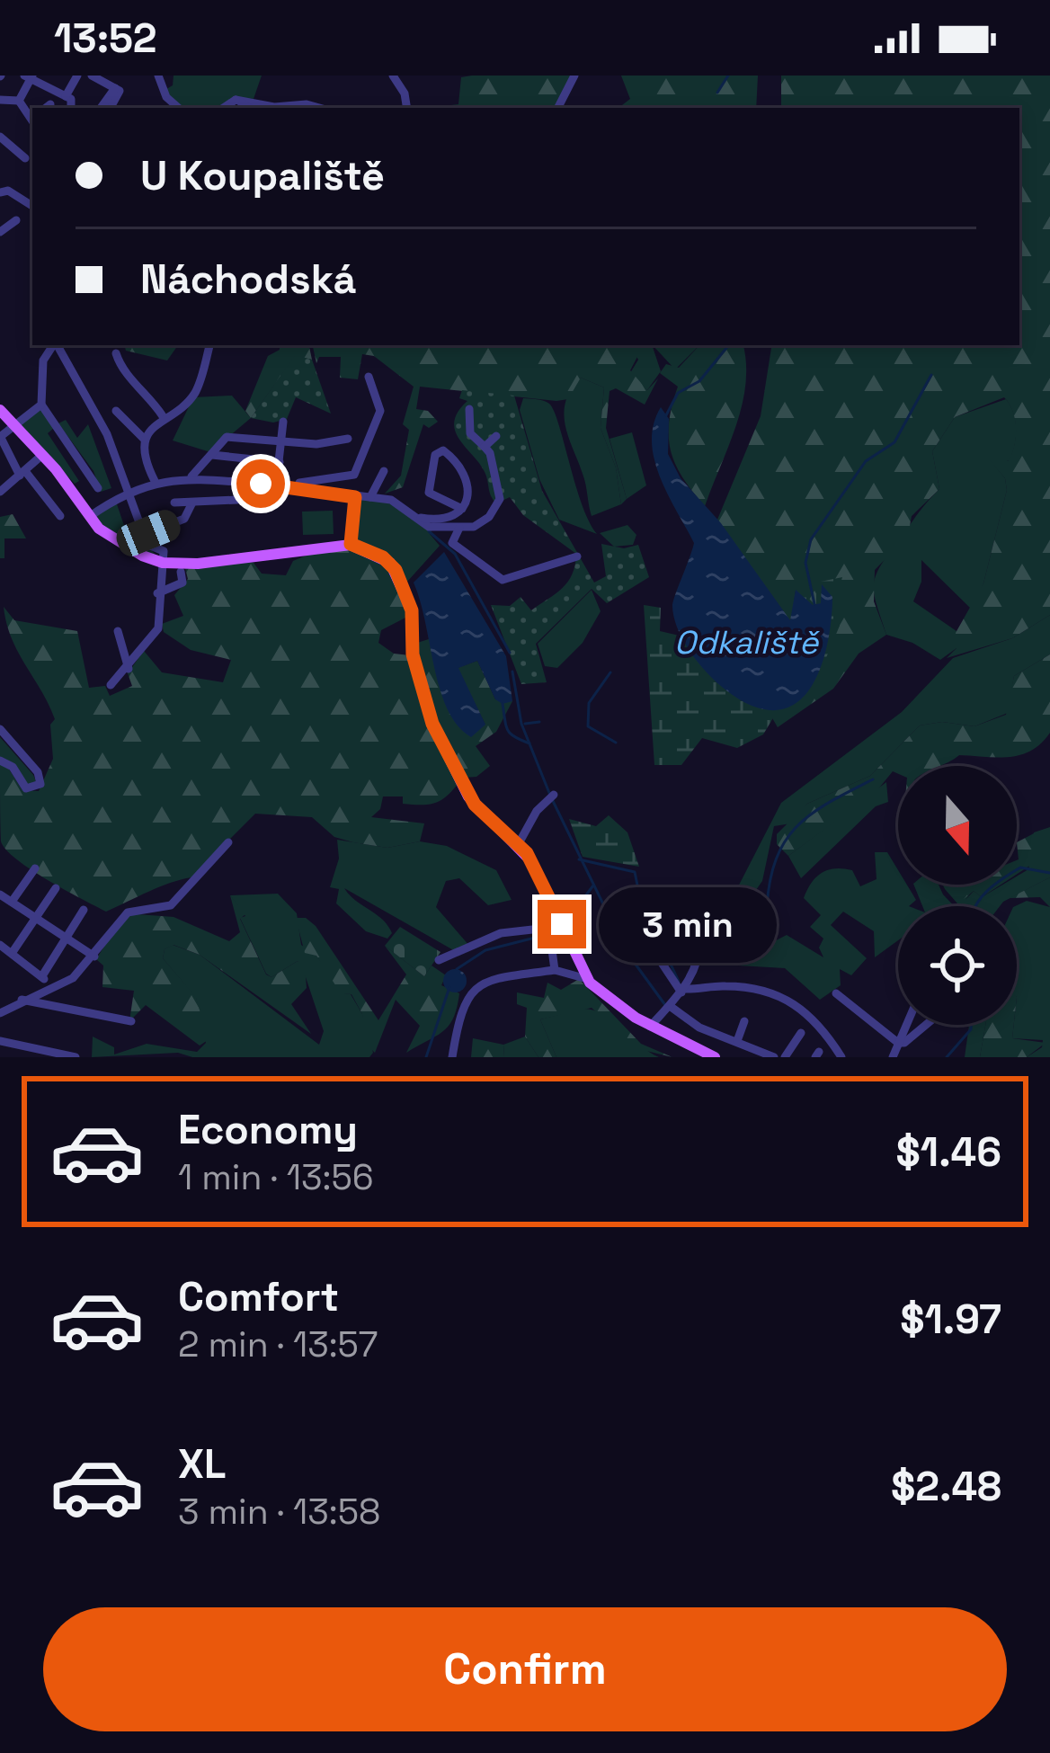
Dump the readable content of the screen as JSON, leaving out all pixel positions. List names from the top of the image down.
{
  "water": ["Odkaliště"],
  "north": "bottom",
  "page": {
    "status": "13:52",
    "banner": ["U Koupaliště", "Náchodská"],
    "bubble": "3 min",
    "list": [
      {
        "name": "Economy",
        "note": "1 min · 13:56",
        "value": "$1.46"
      },
      {
        "name": "Comfort",
        "note": "2 min · 13:57",
        "value": "$1.97"
      },
      {
        "name": "XL",
        "note": "3 min · 13:58",
        "value": "$2.48"
      }
    ],
    "buttons": "Confirm"
  }
}
